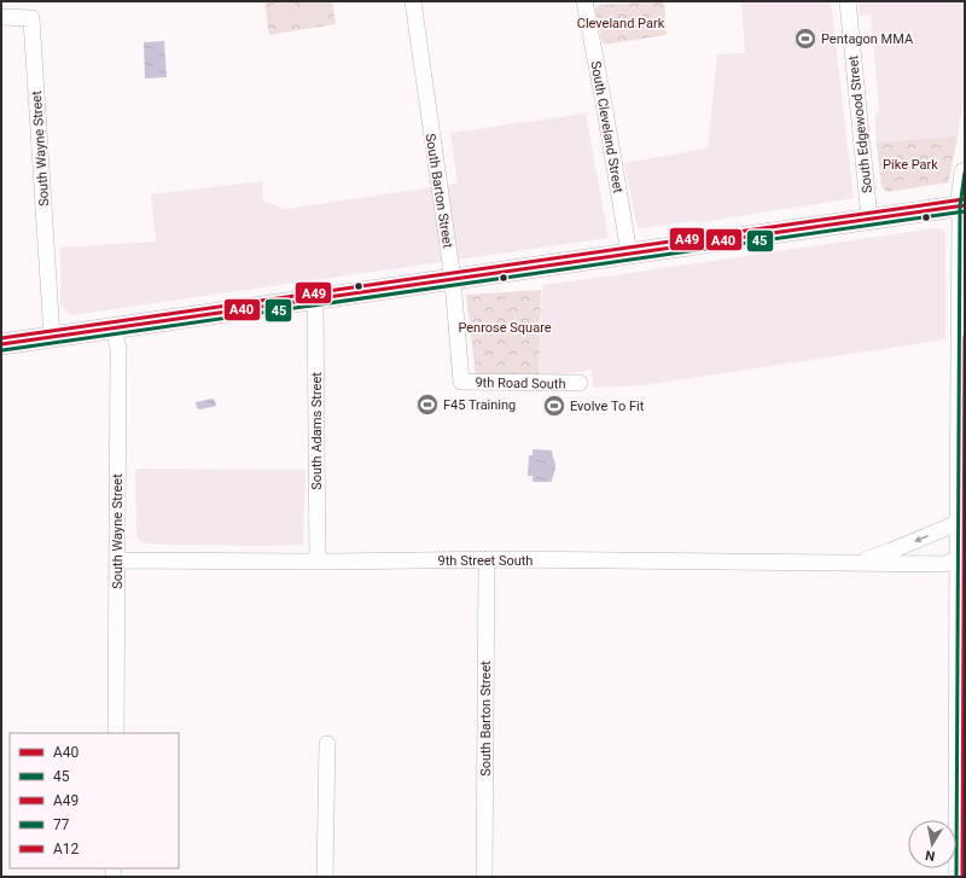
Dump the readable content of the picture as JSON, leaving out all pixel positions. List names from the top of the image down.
{
  "streets": {
    "street": [
      "South Edgewood Street",
      "South Cleveland Street",
      "South Wayne Street",
      "South Barton Street",
      "9th Road South",
      "South Adams Street",
      "9th Street South"
    ]
  },
  "crossings": [
    ["South Wayne Street", "9th Street South"],
    ["South Barton Street", "9th Road South"],
    ["South Barton Street", "9th Street South"],
    ["South Adams Street", "9th Street South"]
  ],
  "parks": ["Cleveland Park", "Pike Park", "Penrose Square"],
  "places": {
    "sports": ["Pentagon MMA", "F45 Training", "Evolve To Fit"]
  },
  "lines": [
    "transit line 77",
    "transit line A49",
    "transit line A40",
    "transit line 45",
    "transit line A12"
  ],
  "legend": [
    "A40",
    "45",
    "A49",
    "77",
    "A12"
  ],
  "north": "bottom"
}
